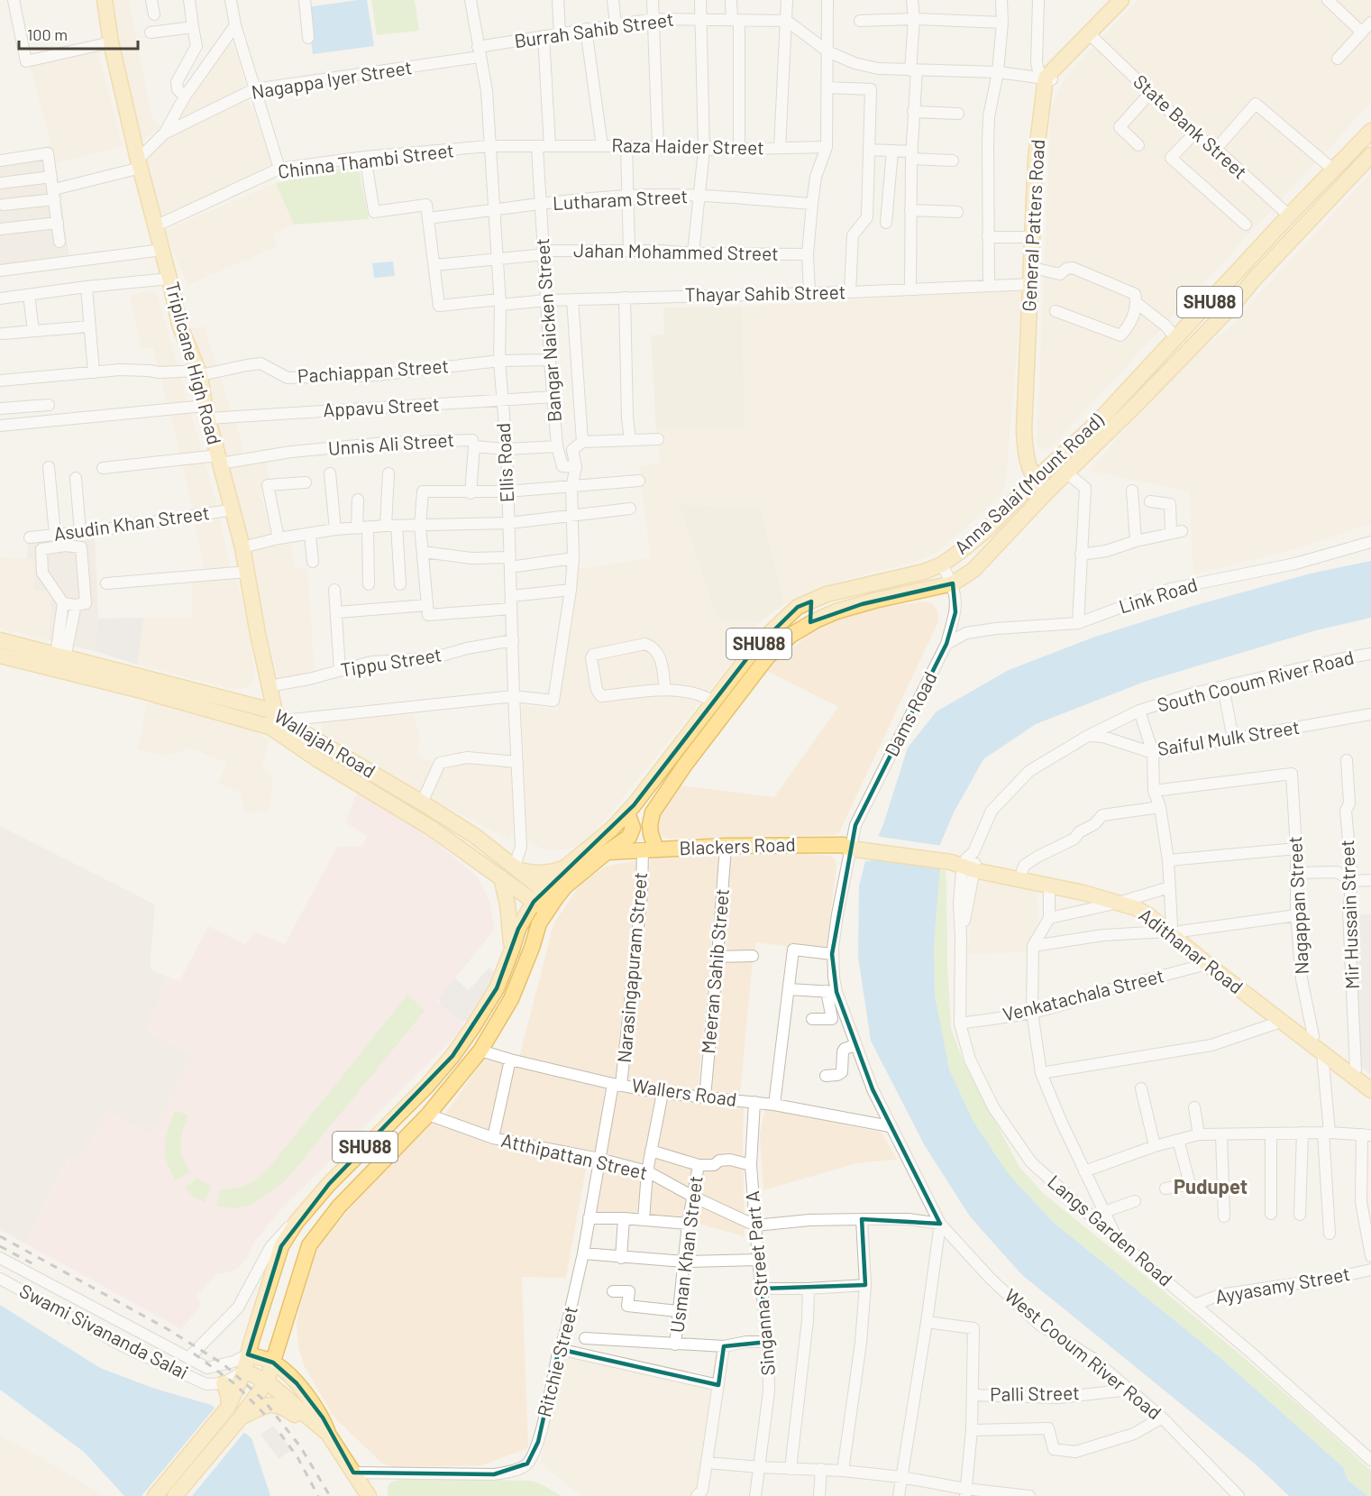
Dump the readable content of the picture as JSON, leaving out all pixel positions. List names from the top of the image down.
{
  "streets": {
    "main road": [
      "General Patters Road",
      "SHU88",
      "Triplicane High Road",
      "Anna Salai (Mount Road)",
      "Wallajah Road",
      "Blackers Road",
      "Adithanar Road"
    ],
    "street": [
      "Burrah Sahib Street",
      "Nagappa Iyer Street",
      "State Bank Street",
      "Raza Haider Street",
      "Chinna Thambi Street",
      "Lutharam Street",
      "Jahan Mohammed Street",
      "Thayar Sahib Street",
      "Bangar Naicken Street",
      "Pachiappan Street",
      "Appavu Street",
      "Unnis Ali Street",
      "Ellis Road",
      "Asudin Khan Street",
      "Link Road",
      "Tippu Street",
      "South Cooum River Road",
      "Dams Road",
      "Saiful Mulk Street",
      "Nagappan Street",
      "Mir Hussain Street",
      "Narasingapuram Street",
      "Meeran Sahib Street",
      "Venkatachala Street",
      "Wallers Road",
      "Atthipattan Street",
      "Langs Garden Road",
      "Usman Khan Street",
      "Singanna Street Part A",
      "Ayyasamy Street",
      "Swami Sivananda Salai",
      "West Cooum River Road",
      "Ritchie Street",
      "Palli Street"
    ]
  },
  "crossings": [
    ["Burrah Sahib Street", "Nagappa Iyer Street"],
    ["Burrah Sahib Street", "Ellis Road"],
    ["Nagappa Iyer Street", "Triplicane High Road"],
    ["Nagappa Iyer Street", "Ellis Road"],
    ["State Bank Street", "General Patters Road"],
    ["State Bank Street", "Anna Salai (Mount Road)"],
    ["Raza Haider Street", "Chinna Thambi Street"],
    ["Raza Haider Street", "Bangar Naicken Street"],
    ["Chinna Thambi Street", "Bangar Naicken Street"],
    ["Chinna Thambi Street", "Triplicane High Road"],
    ["Chinna Thambi Street", "Ellis Road"],
    ["Lutharam Street", "Bangar Naicken Street"],
    ["Lutharam Street", "Ellis Road"],
    ["General Patters Road", "Thayar Sahib Street"],
    ["General Patters Road", "Anna Salai (Mount Road)"],
    ["Jahan Mohammed Street", "Thayar Sahib Street"],
    ["Jahan Mohammed Street", "Bangar Naicken Street"],
    ["Jahan Mohammed Street", "Ellis Road"],
    ["Thayar Sahib Street", "Bangar Naicken Street"],
    ["Thayar Sahib Street", "Ellis Road"],
    ["SHU88", "Anna Salai (Mount Road)"],
    ["Bangar Naicken Street", "Pachiappan Street"],
    ["Bangar Naicken Street", "Appavu Street"],
    ["Bangar Naicken Street", "Unnis Ali Street"],
    ["Triplicane High Road", "Pachiappan Street"],
    ["Triplicane High Road", "Appavu Street"],
    ["Triplicane High Road", "Unnis Ali Street"],
    ["Triplicane High Road", "Asudin Khan Street"],
    ["Triplicane High Road", "Tippu Street"],
    ["Triplicane High Road", "Wallajah Road"],
    ["Pachiappan Street", "Ellis Road"],
    ["Appavu Street", "Ellis Road"],
    ["Unnis Ali Street", "Ellis Road"],
    ["Ellis Road", "Tippu Street"],
    ["Ellis Road", "Wallajah Road"],
    ["Anna Salai (Mount Road)", "Dams Road"],
    ["Anna Salai (Mount Road)", "Wallajah Road"],
    ["Anna Salai (Mount Road)", "Blackers Road"],
    ["Anna Salai (Mount Road)", "Wallers Road"],
    ["Anna Salai (Mount Road)", "Atthipattan Street"],
    ["Anna Salai (Mount Road)", "Swami Sivananda Salai"],
    ["Link Road", "Dams Road"],
    ["South Cooum River Road", "Saiful Mulk Street"],
    ["South Cooum River Road", "Blackers Road"],
    ["South Cooum River Road", "Adithanar Road"],
    ["South Cooum River Road", "Langs Garden Road"],
    ["Dams Road", "Blackers Road"],
    ["Dams Road", "West Cooum River Road"],
    ["Blackers Road", "Adithanar Road"],
    ["Blackers Road", "Narasingapuram Street"],
    ["Blackers Road", "Meeran Sahib Street"],
    ["Blackers Road", "Langs Garden Road"],
    ["Blackers Road", "West Cooum River Road"],
    ["Nagappan Street", "Adithanar Road"],
    ["Mir Hussain Street", "Adithanar Road"],
    ["Adithanar Road", "Venkatachala Street"],
    ["Adithanar Road", "Langs Garden Road"],
    ["Narasingapuram Street", "Wallers Road"],
    ["Narasingapuram Street", "Ritchie Street"],
    ["Meeran Sahib Street", "Wallers Road"],
    ["Venkatachala Street", "Langs Garden Road"],
    ["Wallers Road", "Singanna Street Part A"],
    ["Wallers Road", "West Cooum River Road"],
    ["Wallers Road", "Ritchie Street"],
    ["Atthipattan Street", "Usman Khan Street"],
    ["Atthipattan Street", "Singanna Street Part A"],
    ["Atthipattan Street", "Ritchie Street"],
    ["Langs Garden Road", "Ayyasamy Street"],
    ["West Cooum River Road", "Palli Street"]
  ],
  "districts": ["Pudupet"],
  "scale_bar": "100 m"
}
